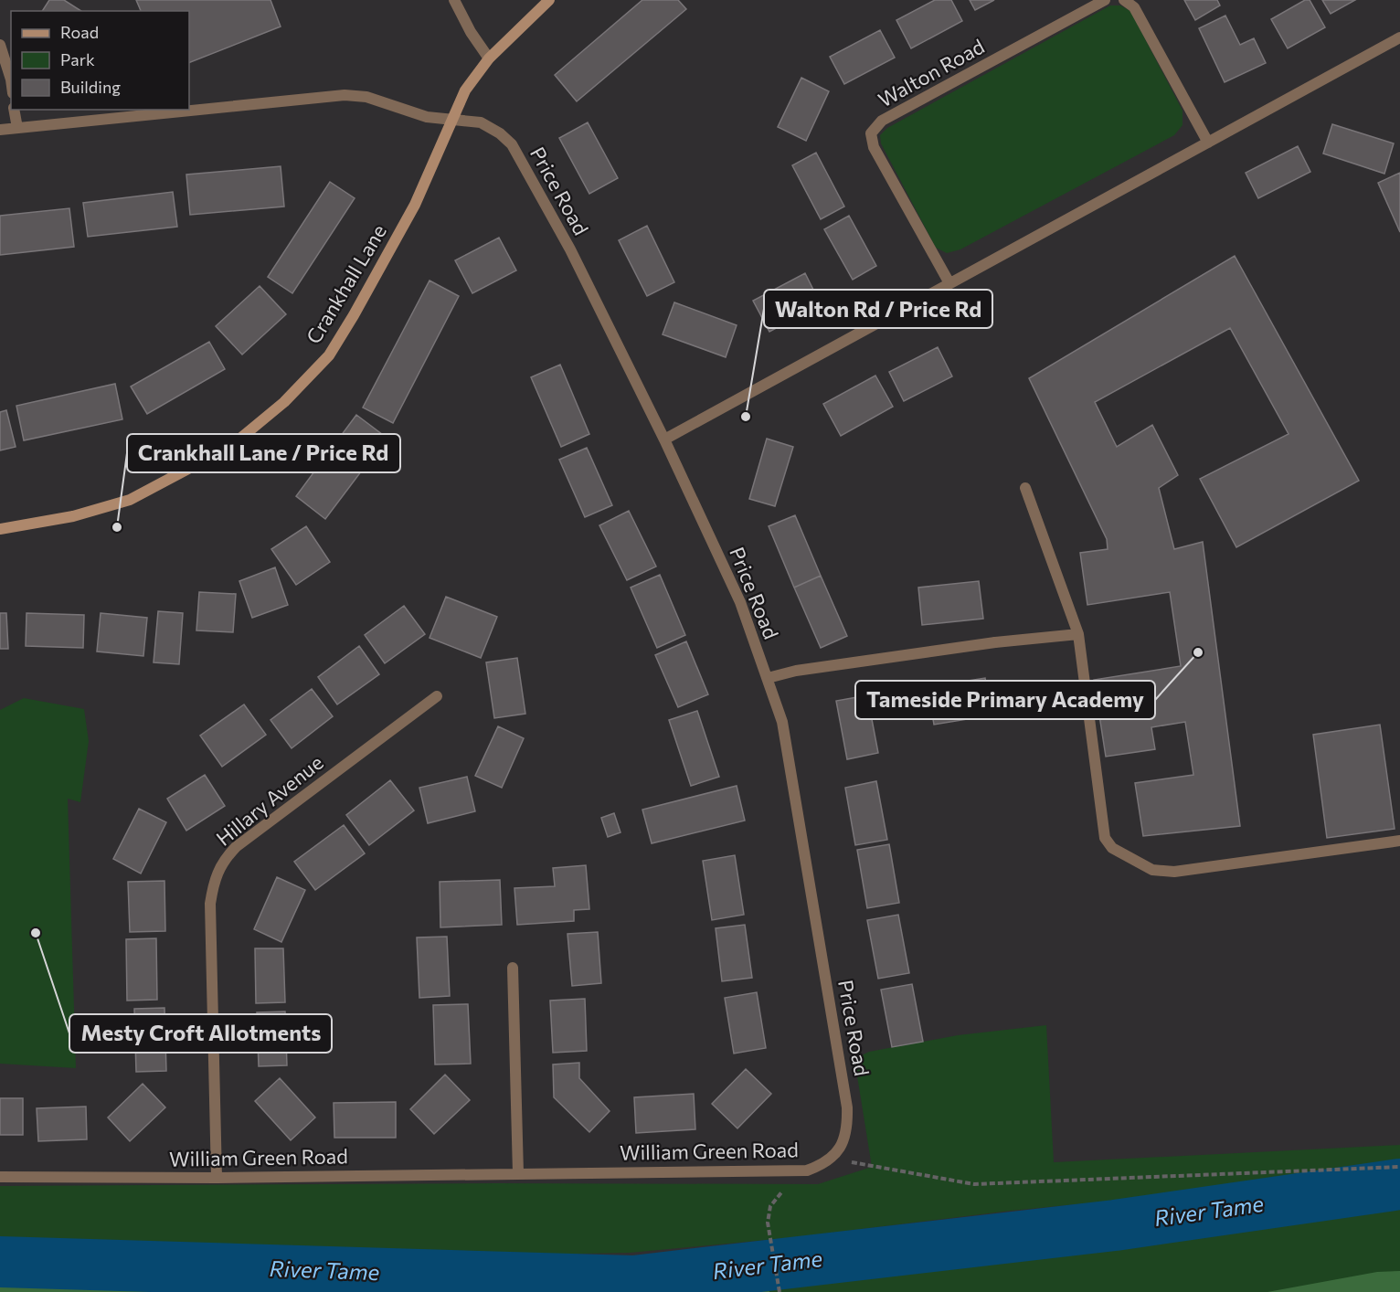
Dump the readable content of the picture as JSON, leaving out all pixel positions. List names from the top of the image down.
{
  "streets": {
    "street": [
      "Walton Road",
      "Price Road",
      "Crankhall Lane",
      "Hillary Avenue",
      "William Green Road"
    ]
  },
  "crossings": [
    ["Price Road", "Crankhall Lane"],
    ["Price Road", "William Green Road"],
    ["Hillary Avenue", "William Green Road"]
  ],
  "water": ["River Tame"],
  "places": [
    "Walton Rd / Price Rd",
    "Crankhall Lane / Price Rd",
    "Tameside Primary Academy",
    "Mesty Croft Allotments"
  ],
  "legend": ["Road", "Park", "Building"]
}
